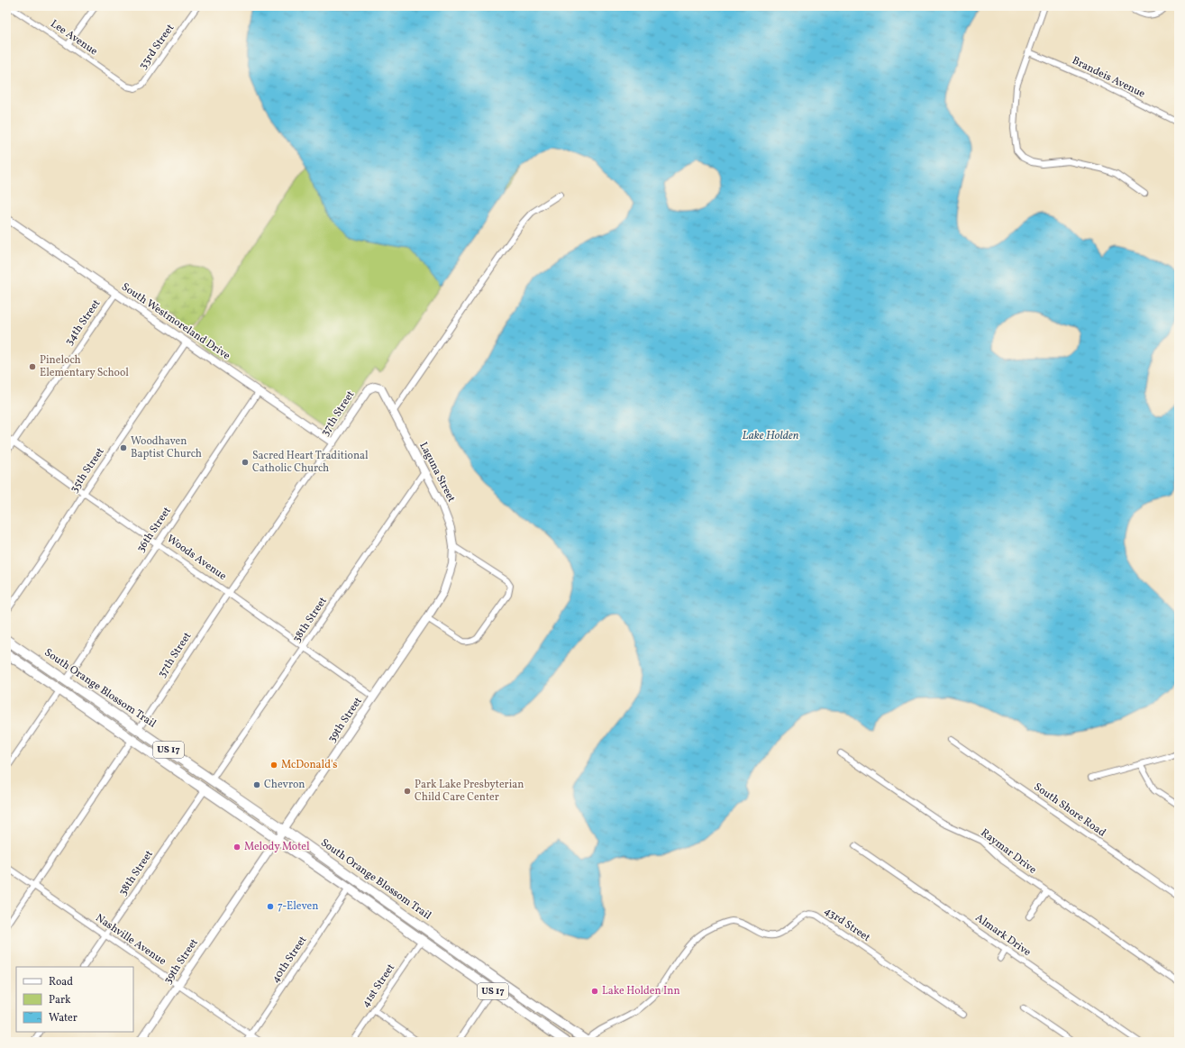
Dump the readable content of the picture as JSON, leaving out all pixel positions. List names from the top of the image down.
{
  "streets": {
    "main road": ["South Orange Blossom Trail", "US 17"],
    "street": [
      "Lee Avenue",
      "33rd Street",
      "Brandeis Avenue",
      "South Westmoreland Drive",
      "34th Street",
      "37th Street",
      "35th Street",
      "Laguna Street",
      "36th Street",
      "Woods Avenue",
      "38th Street",
      "39th Street",
      "South Shore Road",
      "Raymar Drive",
      "43rd Street",
      "Almark Drive",
      "Nashville Avenue",
      "40th Street",
      "41st Street"
    ]
  },
  "crossings": [
    ["Lee Avenue", "33rd Street"],
    ["South Westmoreland Drive", "34th Street"],
    ["South Westmoreland Drive", "37th Street"],
    ["South Westmoreland Drive", "35th Street"],
    ["South Westmoreland Drive", "36th Street"],
    ["34th Street", "Woods Avenue"],
    ["37th Street", "Laguna Street"],
    ["37th Street", "Woods Avenue"],
    ["37th Street", "South Orange Blossom Trail"],
    ["35th Street", "Woods Avenue"],
    ["Laguna Street", "38th Street"],
    ["Laguna Street", "39th Street"],
    ["36th Street", "Woods Avenue"],
    ["36th Street", "South Orange Blossom Trail"],
    ["Woods Avenue", "38th Street"],
    ["Woods Avenue", "39th Street"],
    ["38th Street", "South Orange Blossom Trail"],
    ["38th Street", "US 17"],
    ["38th Street", "Nashville Avenue"],
    ["South Orange Blossom Trail", "39th Street"],
    ["South Orange Blossom Trail", "43rd Street"],
    ["39th Street", "US 17"],
    ["39th Street", "Nashville Avenue"],
    ["US 17", "40th Street"],
    ["US 17", "41st Street"],
    ["Nashville Avenue", "40th Street"]
  ],
  "water": ["Lake Holden"],
  "places": [
    "Pineloch Elementary School",
    "Woodhaven Baptist Church",
    "Sacred Heart Traditional Catholic Church",
    "McDonald's",
    "Chevron",
    "Park Lake Presbyterian Child Care Center",
    "Melody Motel",
    "7-Eleven",
    "Lake Holden Inn"
  ],
  "legend": ["Road", "Park", "Water"]
}
